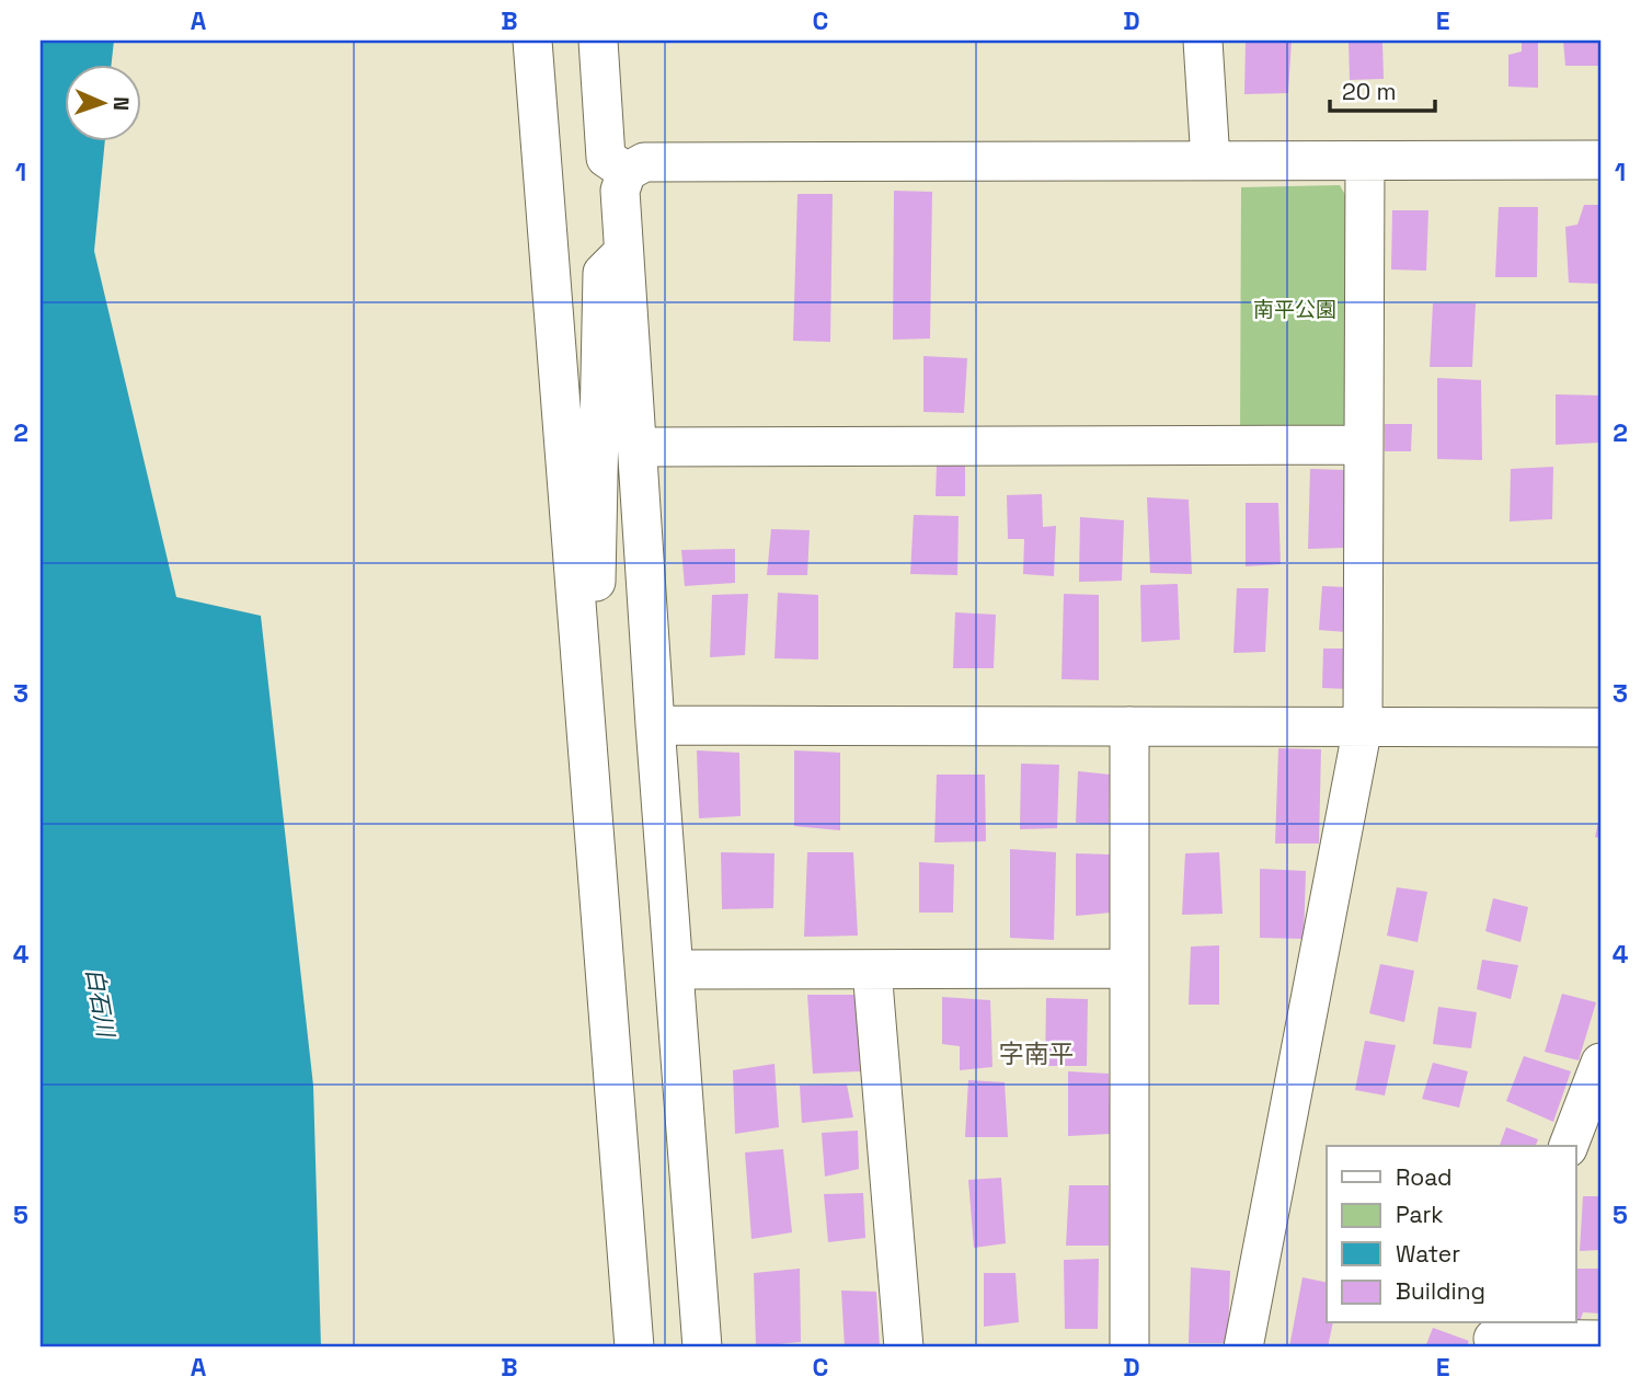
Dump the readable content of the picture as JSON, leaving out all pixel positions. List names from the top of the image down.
{
  "districts": ["字南平"],
  "water": ["白石川"],
  "parks": ["南平公園"],
  "legend": [
    "Road",
    "Park",
    "Water",
    "Building"
  ],
  "scale_bar": "20 m",
  "north": "right",
  "grid": {
    "columns": [
      "A",
      "B",
      "C",
      "D",
      "E"
    ],
    "rows": [
      "1",
      "2",
      "3",
      "4",
      "5"
    ]
  }
}
